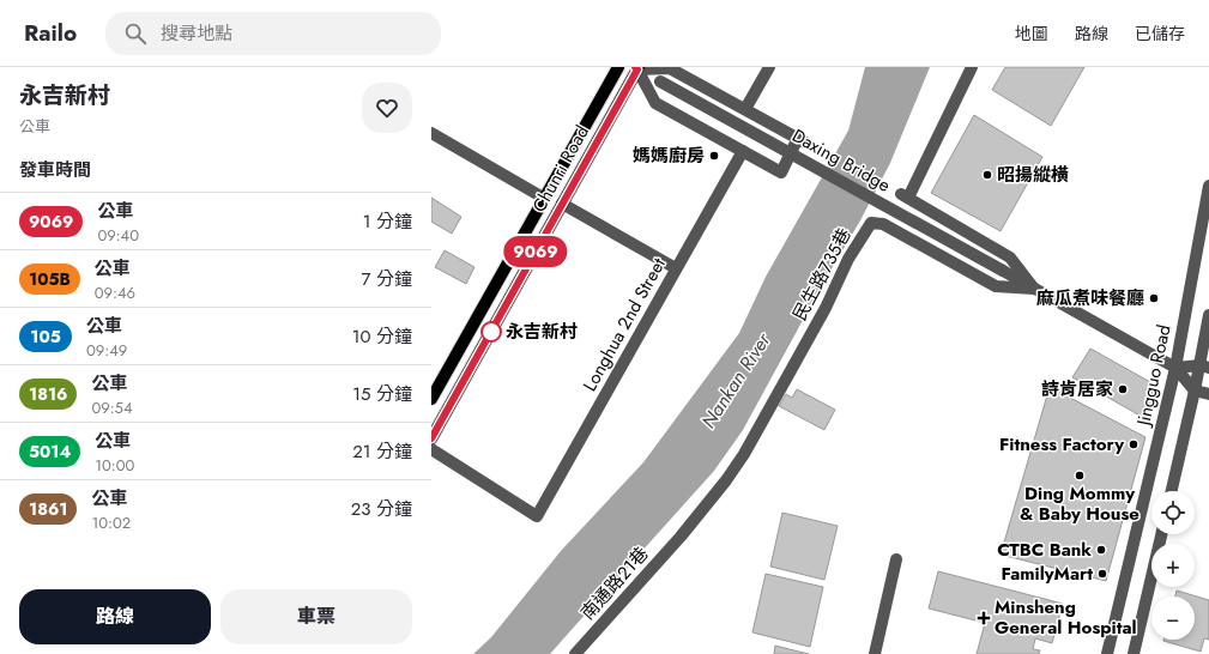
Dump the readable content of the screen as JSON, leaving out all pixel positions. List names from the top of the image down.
{
  "streets": {
    "main road": ["Chunri Road"],
    "street": [
      "Daxing Bridge",
      "民生路735巷",
      "Longhua 2nd Street",
      "Jingguo Road",
      "南通路21巷"
    ]
  },
  "crossings": [
    ["Daxing Bridge", "Chunri Road"],
    ["Daxing Bridge", "民生路735巷"],
    ["Daxing Bridge", "Jingguo Road"],
    ["民生路735巷", "南通路21巷"]
  ],
  "water": ["Nankan River"],
  "places": {
    "other": [
      "媽媽廚房",
      "昭揚縱橫",
      "麻瓜煮味餐廳",
      "永吉新村",
      "詩肯居家",
      "Fitness Factory",
      "Ding Mommy & Baby House",
      "CTBC Bank",
      "FamilyMart"
    ],
    "health": ["Minsheng General Hospital"]
  },
  "lines": ["bus line 9069"],
  "page": {
    "header": "Railo",
    "search": "搜尋地點",
    "nav": ["地圖", "路線", "已儲存"],
    "heading": [
      ["永吉新村", "公車"],
      "發車時間"
    ],
    "on_map": "9069",
    "list": [
      {
        "mark": "9069",
        "name": "公車",
        "note": "09:40",
        "value": "1 分鐘"
      },
      {
        "mark": "105B",
        "name": "公車",
        "note": "09:46",
        "value": "7 分鐘"
      },
      {
        "mark": "105",
        "name": "公車",
        "note": "09:49",
        "value": "10 分鐘"
      },
      {
        "mark": "1816",
        "name": "公車",
        "note": "09:54",
        "value": "15 分鐘"
      },
      {
        "mark": "5014",
        "name": "公車",
        "note": "10:00",
        "value": "21 分鐘"
      },
      {
        "mark": "1861",
        "name": "公車",
        "note": "10:02",
        "value": "23 分鐘"
      }
    ],
    "map_buttons": ["+", "−"],
    "buttons": ["路線", "車票"]
  }
}
